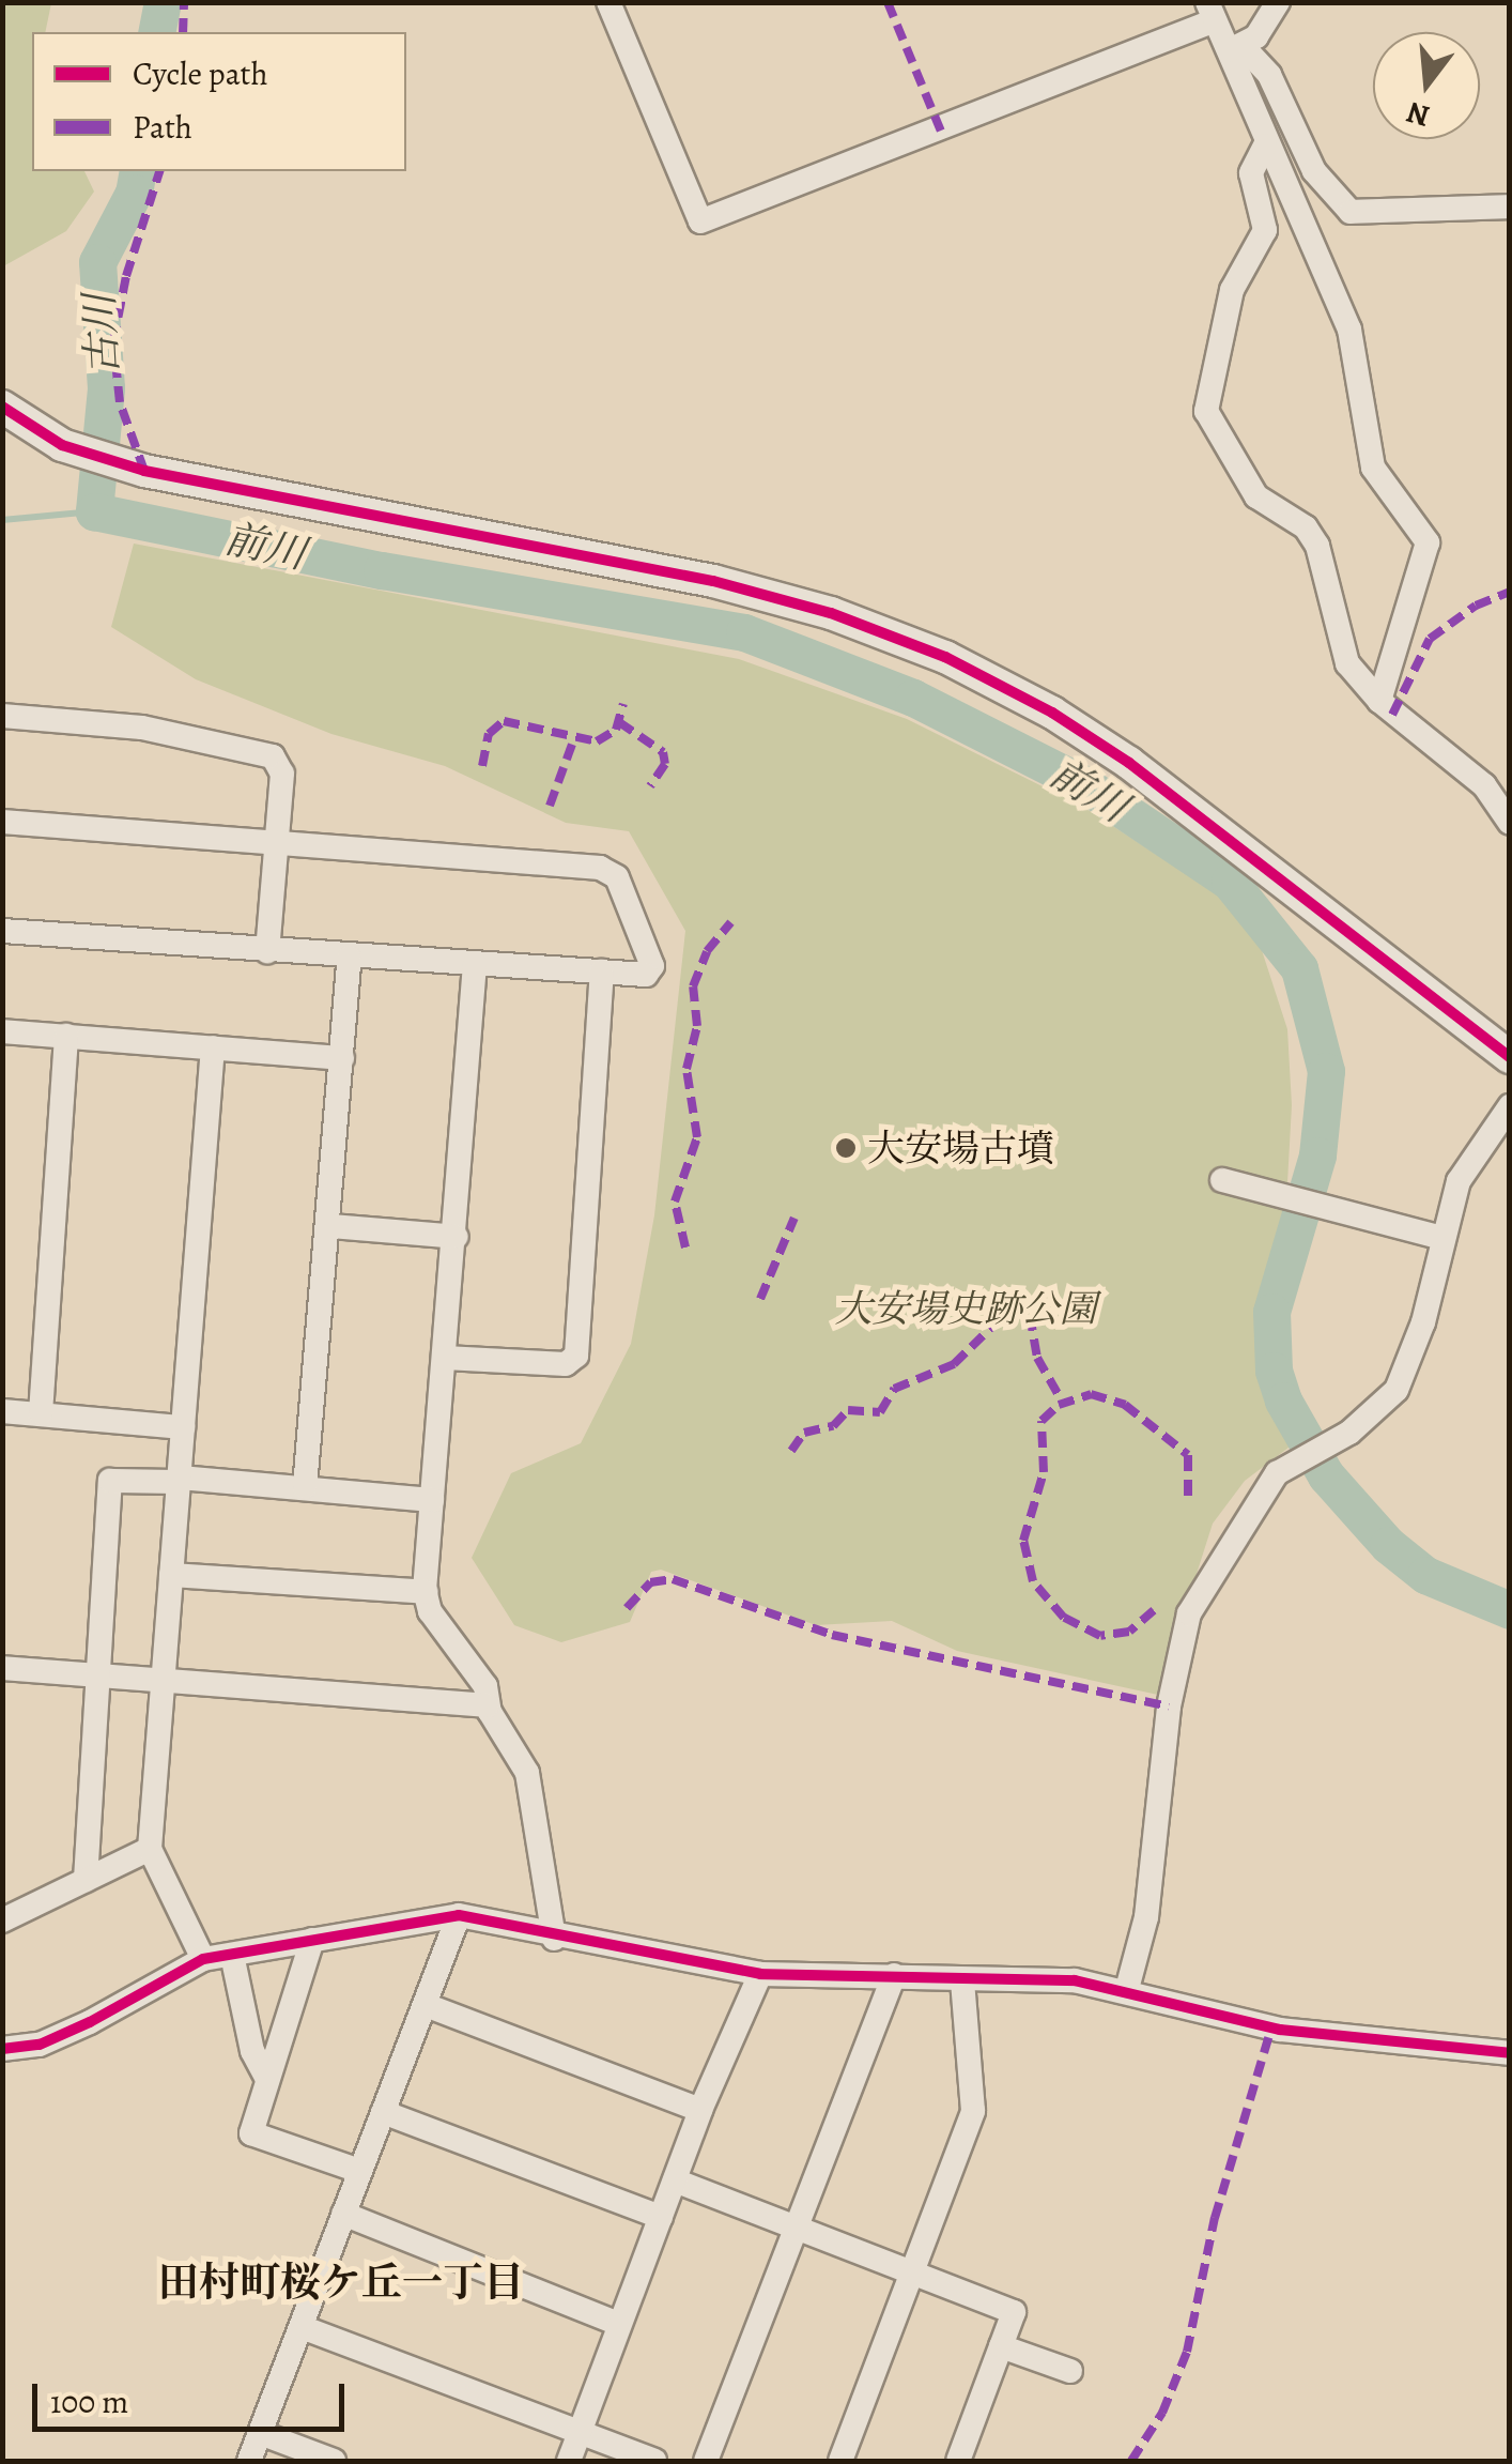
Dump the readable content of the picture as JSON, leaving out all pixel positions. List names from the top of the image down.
{
  "districts": ["田村町桜ケ丘一丁目"],
  "water": ["古川", "前川"],
  "parks": ["大安場史跡公園"],
  "places": ["大安場古墳"],
  "legend": ["Cycle path", "Path"],
  "scale_bar": "100 m",
  "north": "bottom"
}
